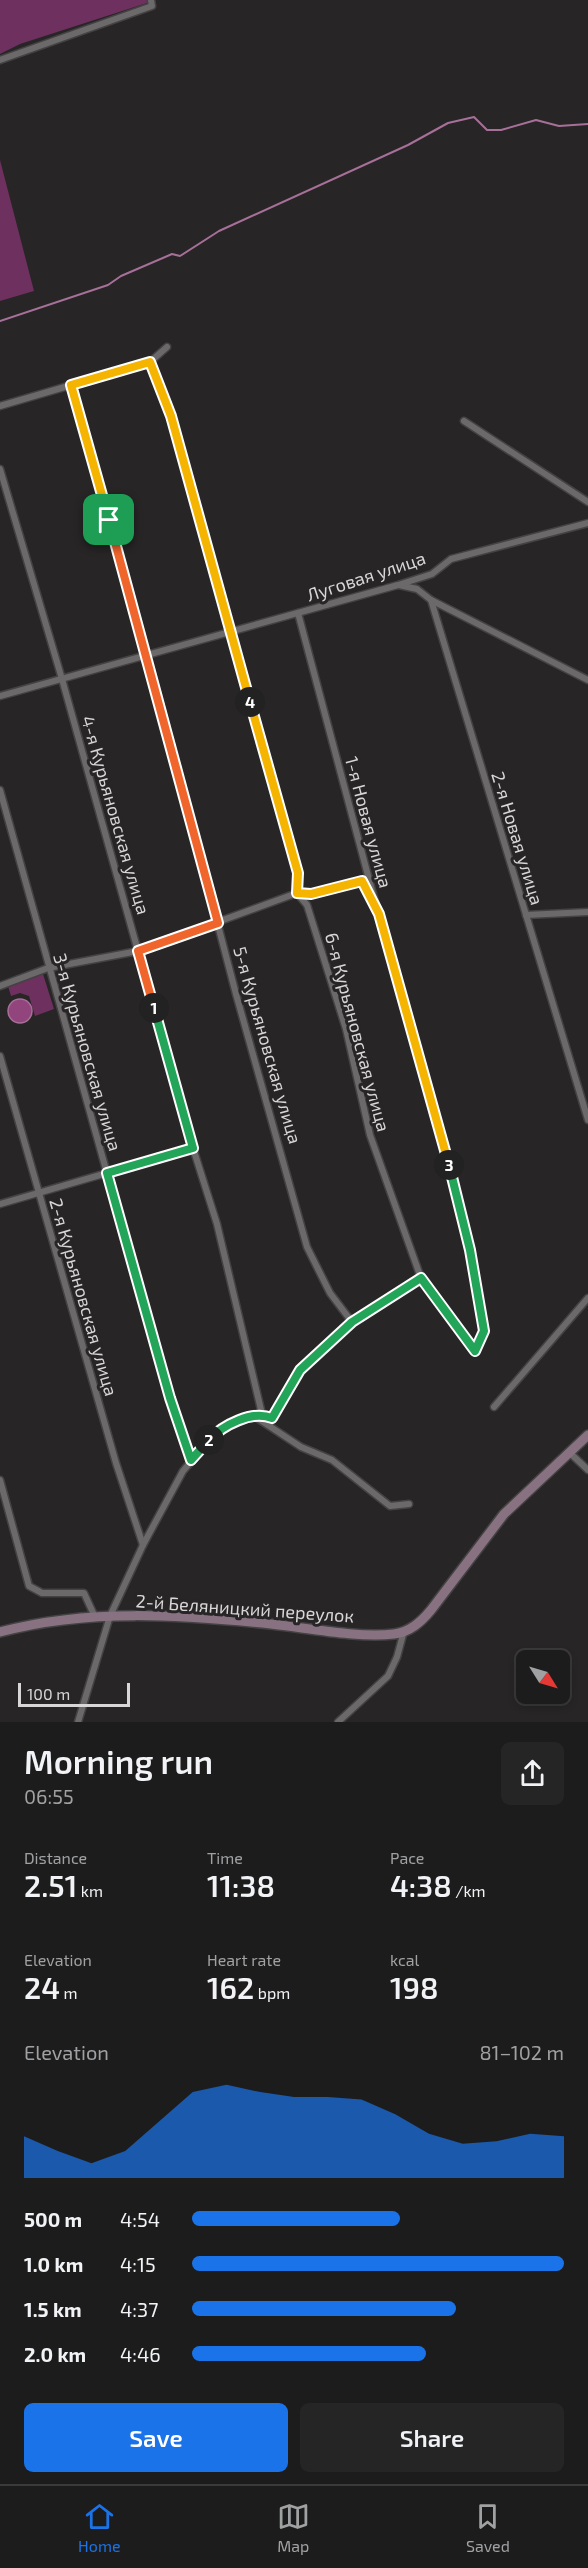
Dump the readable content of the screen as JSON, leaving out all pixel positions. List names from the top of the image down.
{
  "streets": {
    "main road": ["2-й Беляницкий переулок"],
    "street": [
      "Луговая улица",
      "4-я Курьяновская улица",
      "1-я Новая улица",
      "2-я Новая улица",
      "6-я Курьяновская улица",
      "5-я Курьяновская улица",
      "3-я Курьяновская улица",
      "2-я Курьяновская улица"
    ]
  },
  "crossings": [
    ["Луговая улица", "4-я Курьяновская улица"],
    ["Луговая улица", "1-я Новая улица"],
    ["Луговая улица", "6-я Курьяновская улица"],
    ["Луговая улица", "5-я Курьяновская улица"],
    ["1-я Новая улица", "6-я Курьяновская улица"]
  ],
  "scale_bar": "100 m",
  "north": "bottom right",
  "page": {
    "pins": [
      "4",
      "1",
      "3",
      "2"
    ],
    "scale": "100 m",
    "heading": ["Morning run", "06:55"],
    "stats": [
      ["Distance", "2.51 km"],
      ["Time", "11:38"],
      ["Pace", "4:38 /km"],
      ["Elevation", "24 m"],
      ["Heart rate", "162 bpm"],
      ["kcal", "198"]
    ],
    "chart": ["Elevation", "81–102 m"],
    "list": [
      {
        "name": "500 m",
        "note": "4:54"
      },
      {
        "name": "1.0 km",
        "note": "4:15"
      },
      {
        "name": "1.5 km",
        "note": "4:37"
      },
      {
        "name": "2.0 km",
        "note": "4:46"
      }
    ],
    "buttons": ["Save", "Share"],
    "tabs": ["Home", "Map", "Saved"]
  }
}
